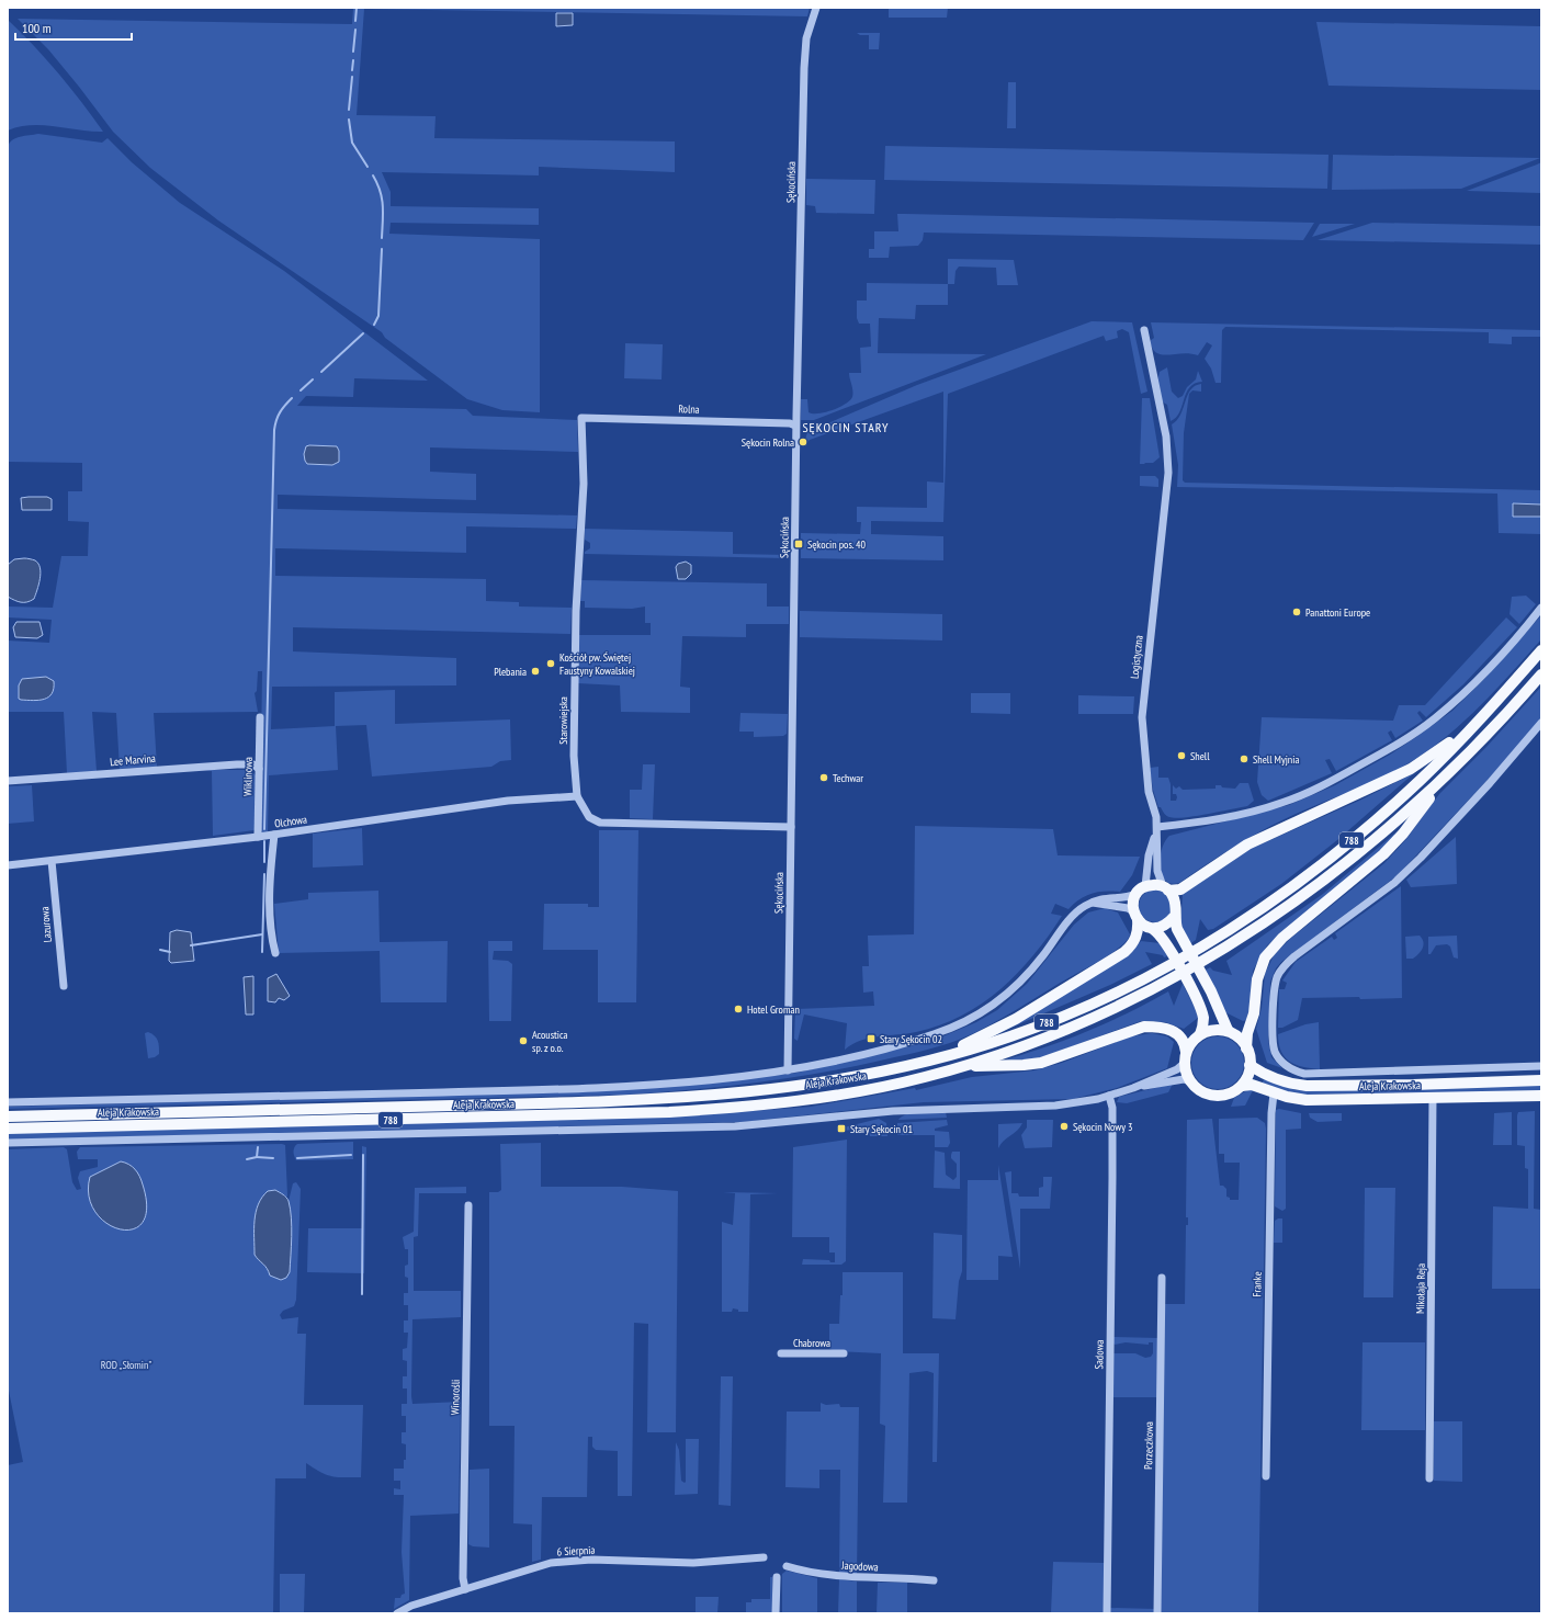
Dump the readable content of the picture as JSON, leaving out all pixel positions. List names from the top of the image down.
{
  "streets": {
    "main road": ["788", "Aleja Krakowska"],
    "street": [
      "Sękocińska",
      "Rolna",
      "Logistyczna",
      "Starowiejska",
      "Lee Marvina",
      "Wiklinowa",
      "Olchowa",
      "Lazurowa",
      "Franke",
      "Mikołaja Reja",
      "Chabrowa",
      "Sadowa",
      "Winorośli",
      "Porzeczkowa",
      "6 Sierpnia",
      "Jagodowa"
    ]
  },
  "crossings": [
    ["Sękocińska", "Rolna"],
    ["Sękocińska", "Starowiejska"],
    ["Sękocińska", "Aleja Krakowska"],
    ["Rolna", "Starowiejska"],
    ["Starowiejska", "Olchowa"],
    ["Lee Marvina", "Wiklinowa"],
    ["Wiklinowa", "Olchowa"],
    ["Olchowa", "Lazurowa"],
    ["788", "Aleja Krakowska"],
    ["Aleja Krakowska", "Franke"],
    ["Aleja Krakowska", "Mikołaja Reja"],
    ["Winorośli", "6 Sierpnia"]
  ],
  "districts": ["SĘKOCIN STARY"],
  "parks": ["ROD „Słomin”"],
  "places": {
    "other": [
      "Sękocin Rolna",
      "Panattoni Europe",
      "Kościół pw. Świętej Faustyny Kowalskiej",
      "Plebania",
      "Shell",
      "Shell Myjnia",
      "Techwar",
      "Hotel Groman",
      "Acoustica sp. z o.o.",
      "Sękocin Nowy 3"
    ],
    "transit": ["Sękocin pos. 40", "Stary Sękocin 02", "Stary Sękocin 01"]
  },
  "scale_bar": "100 m"
}
